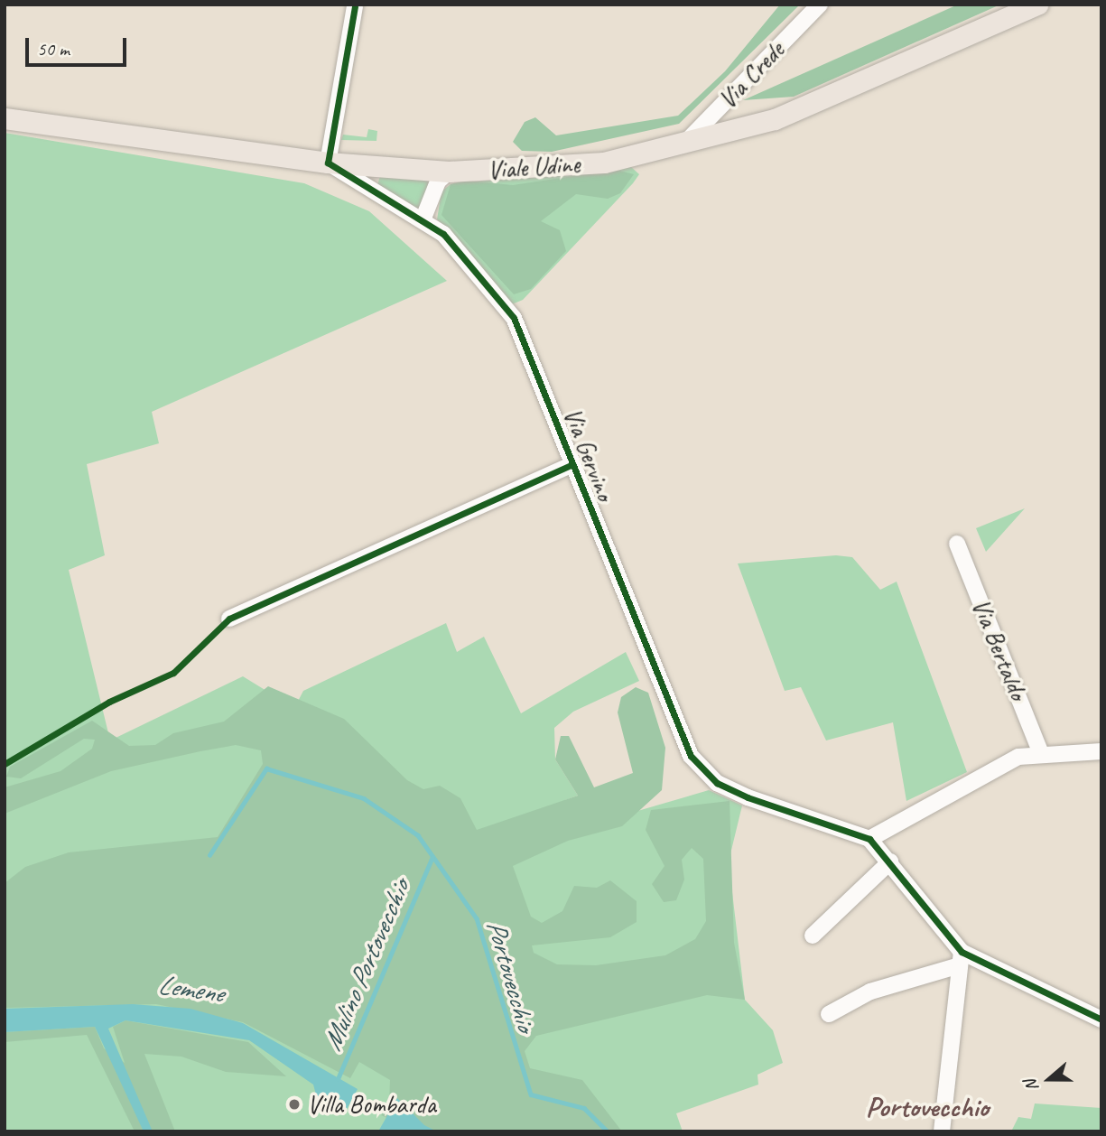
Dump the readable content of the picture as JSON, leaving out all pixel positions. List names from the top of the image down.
{
  "streets": {
    "main road": ["Viale Udine"],
    "street": ["Via Crede", "Via Gervino", "Via Bertaldo"]
  },
  "crossings": [
    ["Via Crede", "Viale Udine"],
    ["Viale Udine", "Via Gervino"]
  ],
  "districts": ["Portovecchio"],
  "water": ["Mulino Portovecchio", "Portovecchio", "Lemene"],
  "places": ["Villa Bombarda"],
  "scale_bar": "50 m",
  "north": "left"
}
